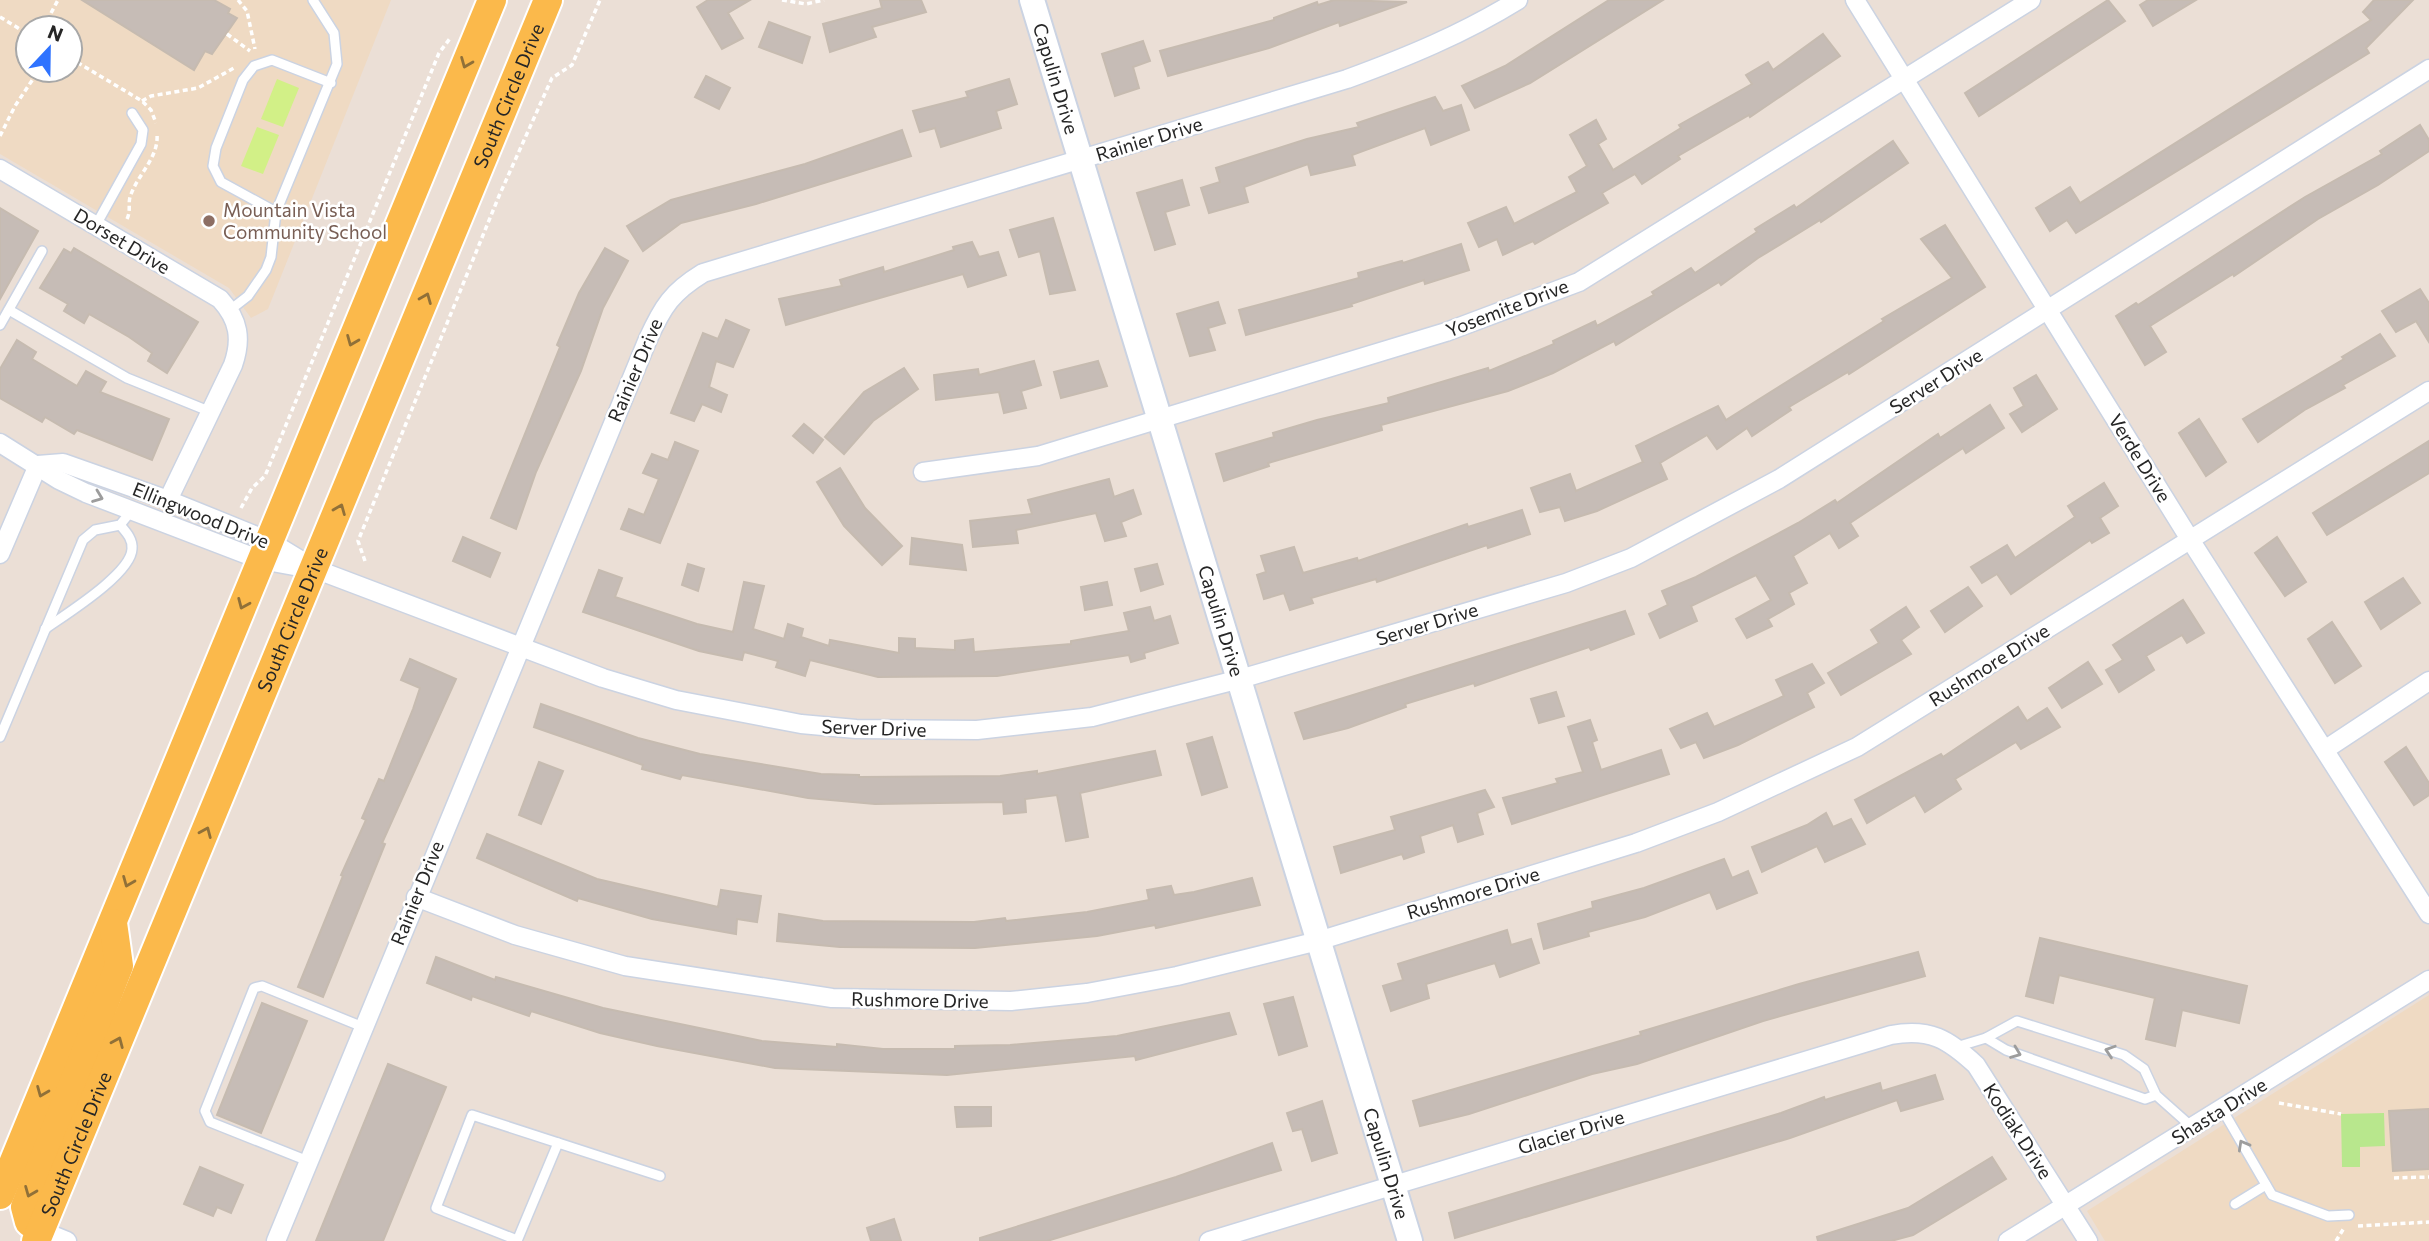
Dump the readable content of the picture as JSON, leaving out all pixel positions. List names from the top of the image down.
{
  "streets": {
    "main road": ["South Circle Drive"],
    "street": [
      "Capulin Drive",
      "Rainier Drive",
      "Dorset Drive",
      "Yosemite Drive",
      "Server Drive",
      "Verde Drive",
      "Ellingwood Drive",
      "Rushmore Drive",
      "Shasta Drive",
      "Kodiak Drive",
      "Glacier Drive"
    ]
  },
  "crossings": [
    ["Capulin Drive", "Rainier Drive"],
    ["Capulin Drive", "Yosemite Drive"],
    ["Capulin Drive", "Server Drive"],
    ["Capulin Drive", "Rushmore Drive"],
    ["Capulin Drive", "Glacier Drive"],
    ["South Circle Drive", "Server Drive"],
    ["South Circle Drive", "Ellingwood Drive"],
    ["Rainier Drive", "Server Drive"],
    ["Rainier Drive", "Rushmore Drive"],
    ["Yosemite Drive", "Verde Drive"],
    ["Server Drive", "Verde Drive"],
    ["Server Drive", "Ellingwood Drive"],
    ["Verde Drive", "Rushmore Drive"],
    ["Shasta Drive", "Kodiak Drive"],
    ["Kodiak Drive", "Glacier Drive"]
  ],
  "places": ["Mountain Vista Community School"],
  "north": "top"
}
